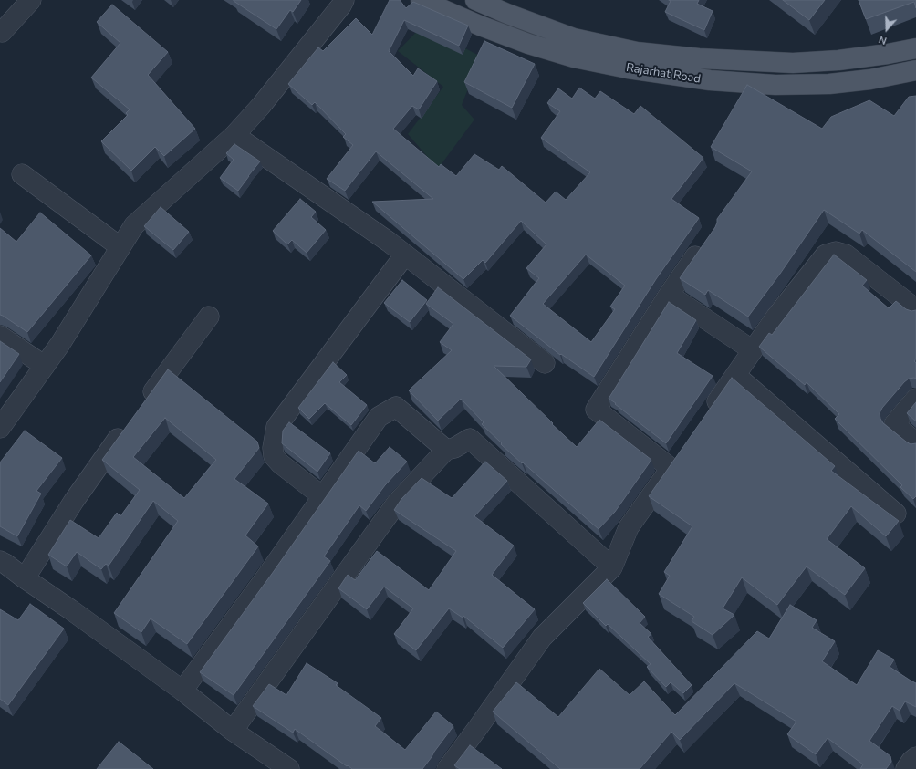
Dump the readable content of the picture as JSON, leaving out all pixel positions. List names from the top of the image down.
{
  "streets": {
    "main road": ["Rajarhat Road"]
  },
  "north": "bottom"
}
